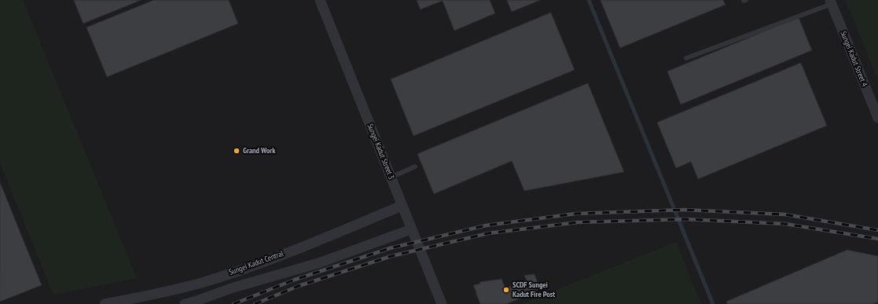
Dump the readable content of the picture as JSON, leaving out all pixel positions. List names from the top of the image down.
{
  "streets": {
    "street": ["Sungei Kadut Street 4", "Sungei Kadut Street 3", "Sungei Kadut Central"]
  },
  "crossings": [
    ["Sungei Kadut Street 3", "Sungei Kadut Central"]
  ],
  "places": ["Grand Work", "SCDF Sungei Kadut Fire Post"]
}
